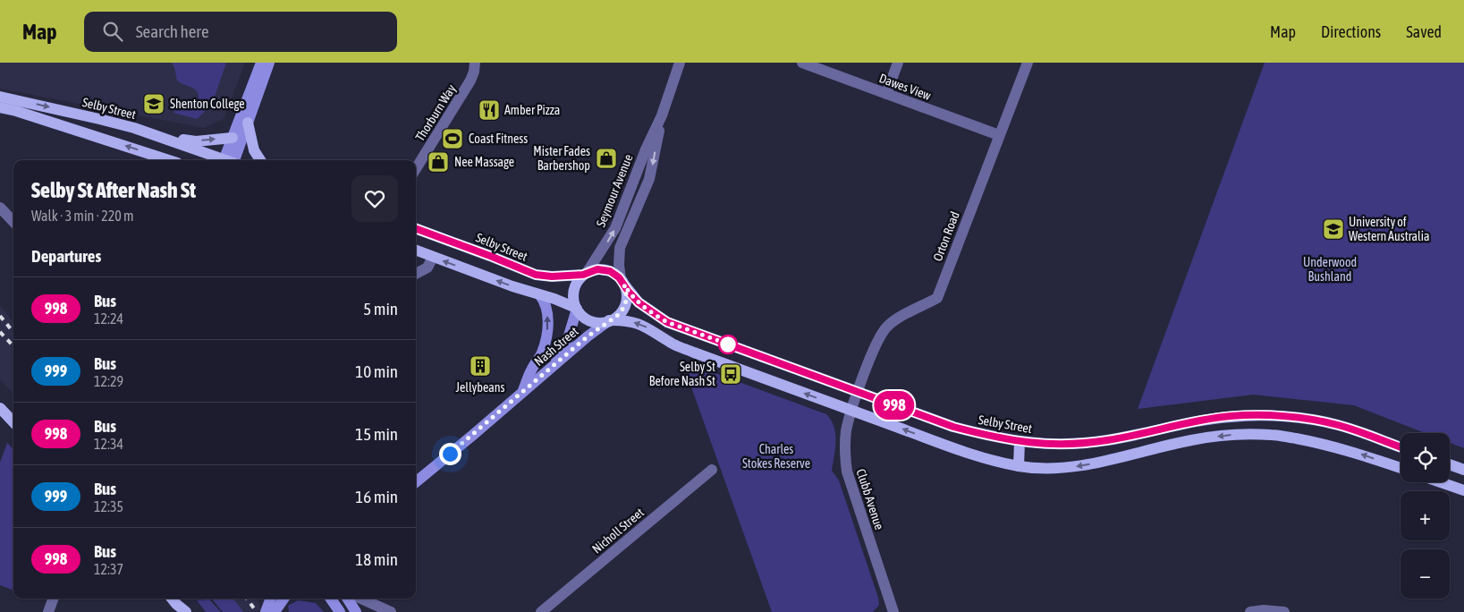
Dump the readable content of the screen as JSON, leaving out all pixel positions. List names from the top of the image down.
{
  "streets": {
    "main road": ["Selby Street", "Nash Street"],
    "street": [
      "Dawes View",
      "Thorburn Way",
      "Seymour Avenue",
      "Orton Road",
      "Clubb Avenue",
      "Nicholl Street"
    ]
  },
  "crossings": [
    ["Dawes View", "Orton Road"],
    ["Selby Street", "Seymour Avenue"],
    ["Selby Street", "Orton Road"],
    ["Selby Street", "Nash Street"],
    ["Selby Street", "Clubb Avenue"],
    ["Seymour Avenue", "Nash Street"],
    ["Orton Road", "Clubb Avenue"]
  ],
  "parks": ["Underwood Bushland", "Charles Stokes Reserve"],
  "places": {
    "school or university": ["Shenton College", "University of Western Australia"],
    "restaurant": ["Amber Pizza"],
    "sports": ["Coast Fitness"],
    "shop": ["Mister Fades Barbershop", "Nee Massage"],
    "building": ["Jellybeans"],
    "bus stop": ["Selby St Before Nash St"]
  },
  "lines": ["bus line 998"],
  "page": {
    "header": "Map",
    "search": "Search here",
    "nav": ["Map", "Directions", "Saved"],
    "on_map": "998",
    "heading": [
      ["Selby St After Nash St", "Walk · 3 min · 220 m"],
      "Departures"
    ],
    "list": [
      {
        "mark": "998",
        "name": "Bus",
        "note": "12:24",
        "value": "5 min"
      },
      {
        "mark": "999",
        "name": "Bus",
        "note": "12:29",
        "value": "10 min"
      },
      {
        "mark": "998",
        "name": "Bus",
        "note": "12:34",
        "value": "15 min"
      },
      {
        "mark": "999",
        "name": "Bus",
        "note": "12:35",
        "value": "16 min"
      },
      {
        "mark": "998",
        "name": "Bus",
        "note": "12:37",
        "value": "18 min"
      }
    ],
    "map_buttons": ["+", "−"]
  }
}
